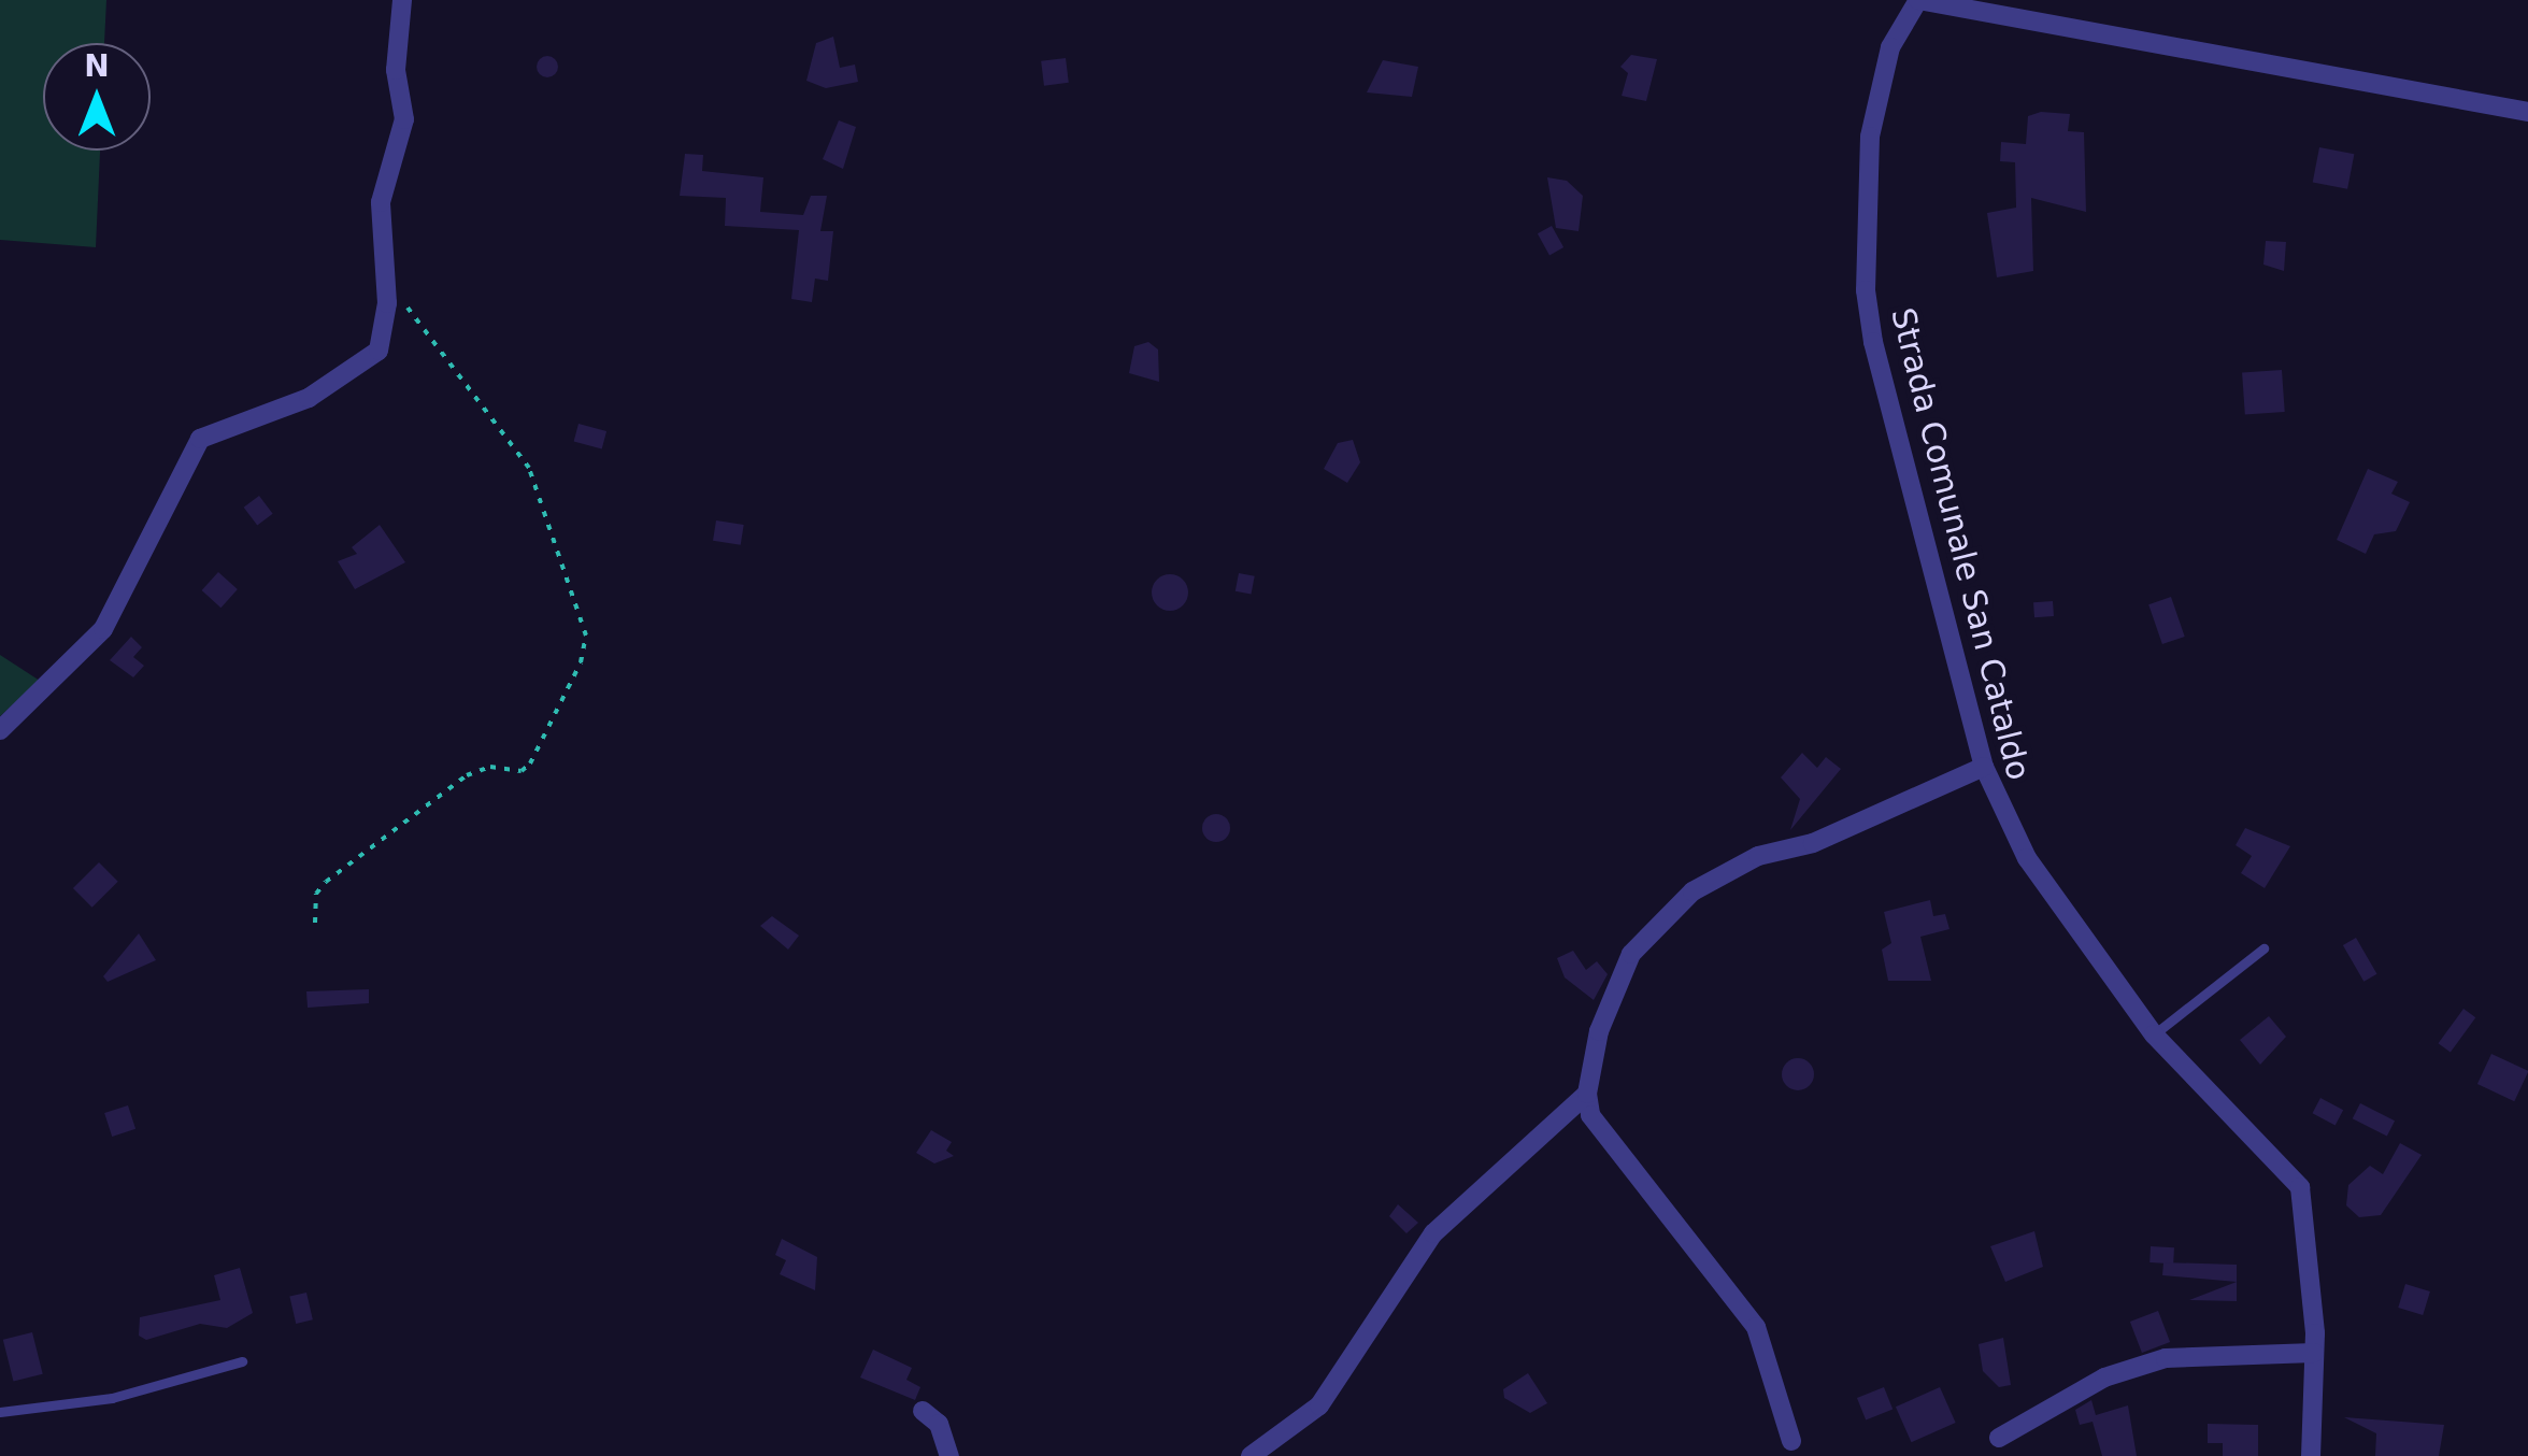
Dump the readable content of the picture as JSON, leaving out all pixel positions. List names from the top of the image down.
{
  "streets": {
    "street": ["Strada Comunale San Cataldo"]
  },
  "north": "top"
}
